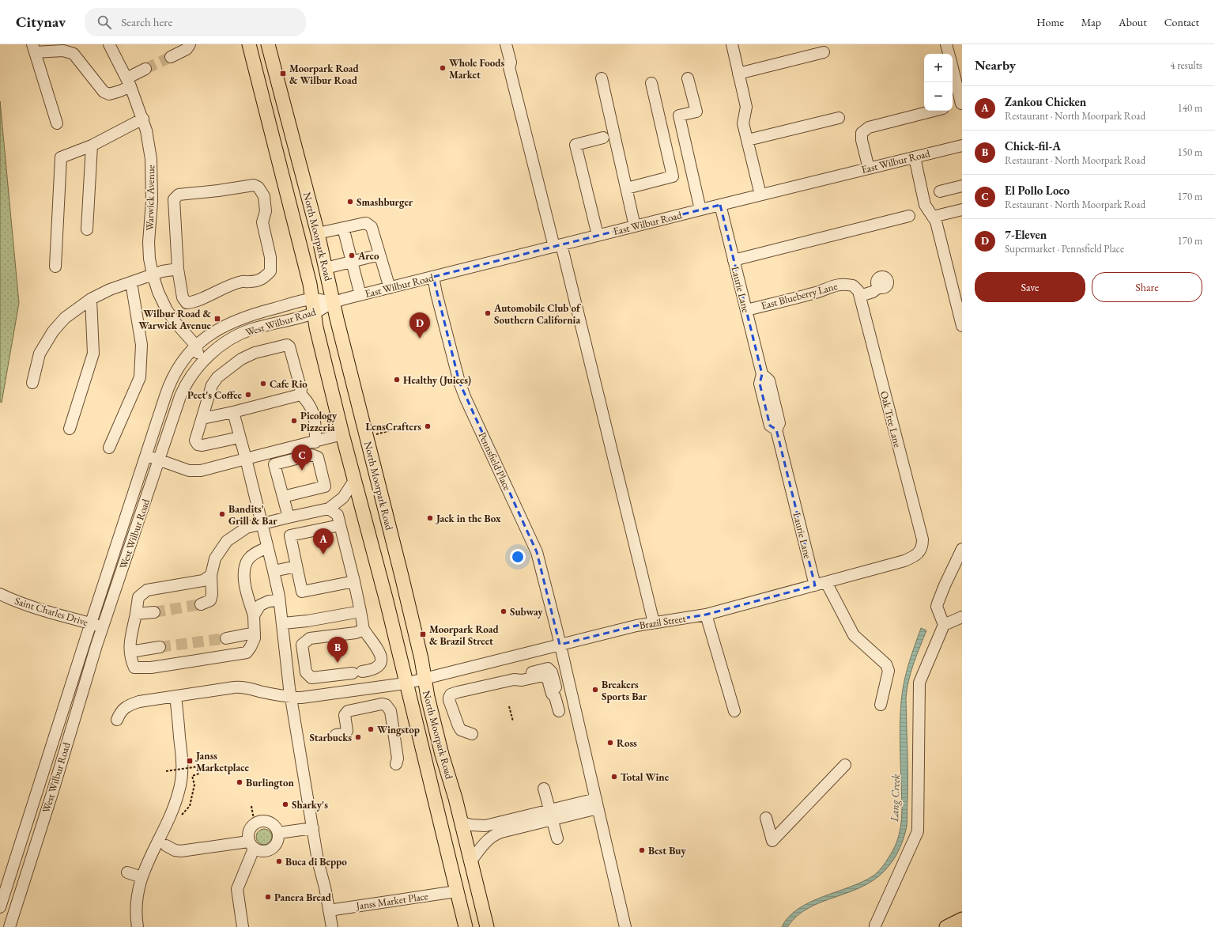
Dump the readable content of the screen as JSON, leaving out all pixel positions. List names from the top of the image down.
{
  "streets": {
    "main road": ["North Moorpark Road"],
    "street": [
      "East Wilbur Road",
      "Warwick Avenue",
      "Laurie Lane",
      "East Blueberry Lane",
      "West Wilbur Road",
      "Oak Tree Lane",
      "Pennsfield Place",
      "Saint Charles Drive",
      "Brazil Street",
      "Janss Market Place"
    ]
  },
  "crossings": [
    ["East Wilbur Road", "North Moorpark Road"],
    ["East Wilbur Road", "Laurie Lane"],
    ["East Wilbur Road", "West Wilbur Road"],
    ["East Wilbur Road", "Pennsfield Place"],
    ["Warwick Avenue", "West Wilbur Road"],
    ["North Moorpark Road", "West Wilbur Road"],
    ["North Moorpark Road", "Brazil Street"],
    ["North Moorpark Road", "Janss Market Place"],
    ["Laurie Lane", "East Blueberry Lane"],
    ["Laurie Lane", "Brazil Street"],
    ["East Blueberry Lane", "Oak Tree Lane"],
    ["West Wilbur Road", "Saint Charles Drive"],
    ["Oak Tree Lane", "Brazil Street"],
    ["Pennsfield Place", "Brazil Street"]
  ],
  "water": ["Lang Creek"],
  "places": {
    "other": [
      "Whole Foods Market",
      "Smashburger",
      "Arco",
      "Automobile Club of Southern California",
      "Healthy (Juices)",
      "Cafe Rio",
      "Peet's Coffee",
      "Pieology Pizzeria",
      "LensCrafters",
      "Bandits' Grill & Bar",
      "Jack in the Box",
      "Subway",
      "Breakers Sports Bar",
      "Wingstop",
      "Starbucks",
      "Ross",
      "Total Wine",
      "Burlington",
      "Sharky's",
      "Best Buy",
      "Buca di Beppo",
      "Panera Bread"
    ],
    "transit": [
      "Moorpark Road & Wilbur Road",
      "Wilbur Road & Warwick Avenue",
      "Moorpark Road & Brazil Street",
      "Janss Marketplace"
    ]
  },
  "page": {
    "header": "Citynav",
    "search": "Search here",
    "nav": [
      "Home",
      "Map",
      "About",
      "Contact"
    ],
    "heading": ["Nearby", "4 results"],
    "map_buttons": ["+", "−"],
    "list": [
      {
        "mark": "A",
        "name": "Zankou Chicken",
        "note": "Restaurant · North Moorpark Road",
        "value": "140 m"
      },
      {
        "mark": "B",
        "name": "Chick-fil-A",
        "note": "Restaurant · North Moorpark Road",
        "value": "150 m"
      },
      {
        "mark": "C",
        "name": "El Pollo Loco",
        "note": "Restaurant · North Moorpark Road",
        "value": "170 m"
      },
      {
        "mark": "D",
        "name": "7-Eleven",
        "note": "Supermarket · Pennsfield Place",
        "value": "170 m"
      }
    ],
    "buttons": ["Save", "Share"],
    "pins": [
      "D",
      "C",
      "A",
      "B"
    ]
  }
}
